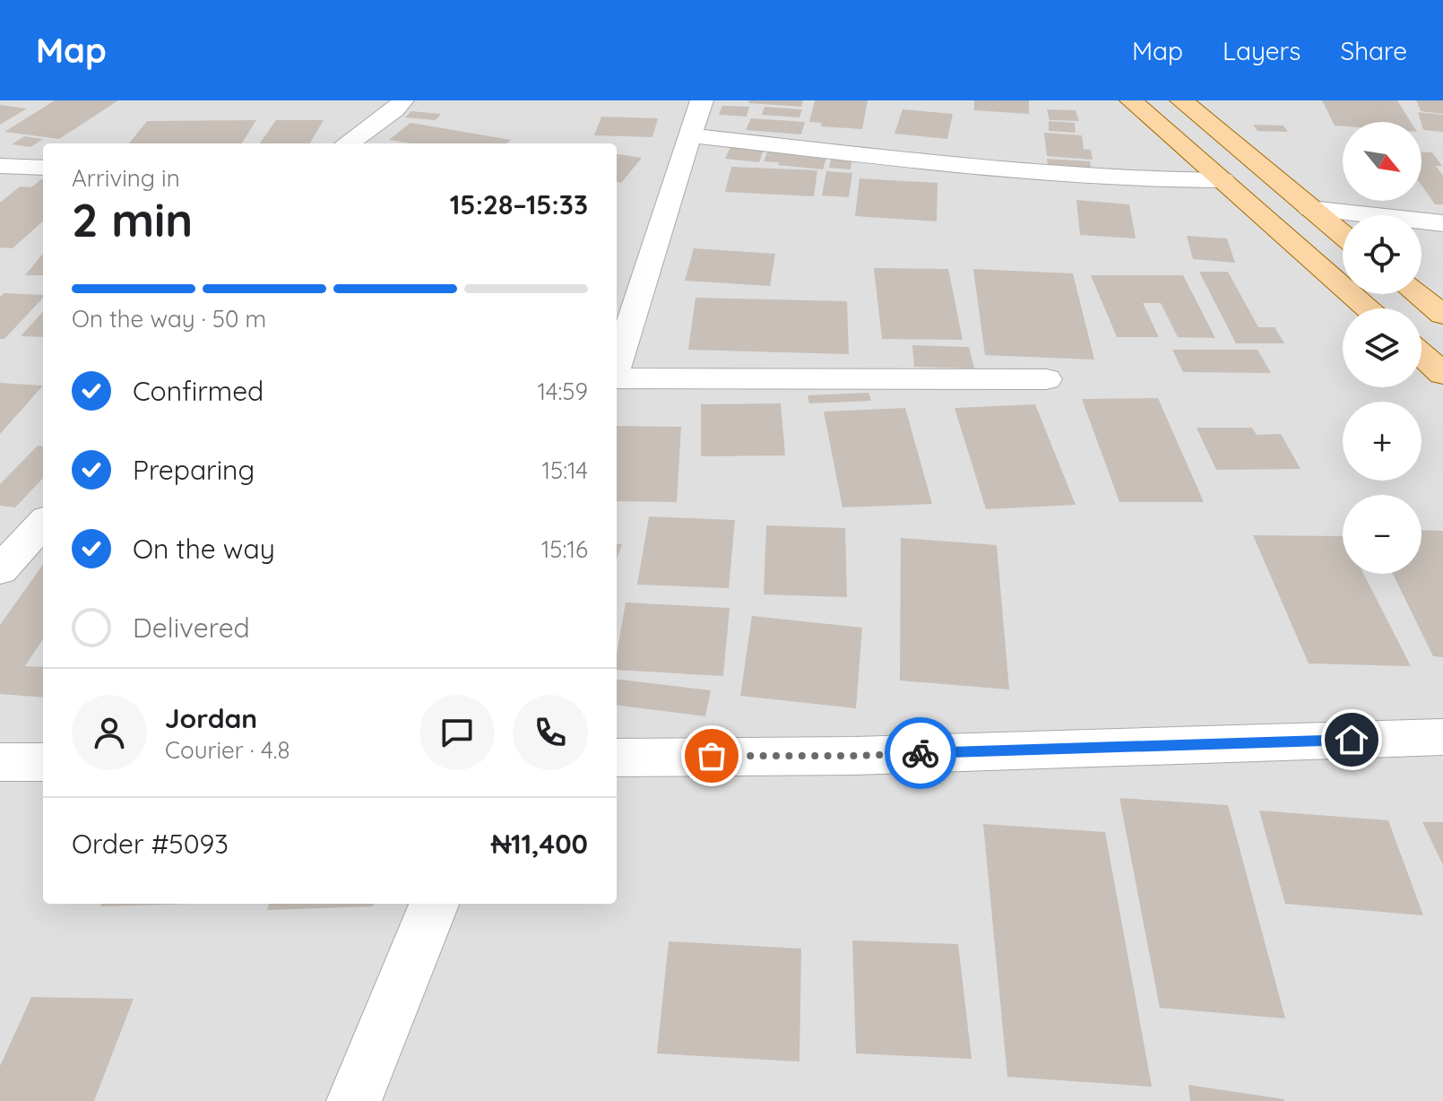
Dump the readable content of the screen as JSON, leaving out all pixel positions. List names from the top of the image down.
{
  "north": "bottom right",
  "page": {
    "header": "Map",
    "nav": ["Map", "Layers", "Share"],
    "map_buttons": ["+", "−"],
    "heading": ["2 min", "Arriving in", "15:28–15:33"],
    "panel": [
      "Jordan",
      "Courier · 4.8",
      "Order #5093",
      "₦11,400"
    ],
    "bar": "On the way · 50 m",
    "list": [
      ["Confirmed", "14:59"],
      ["Preparing", "15:14"],
      ["On the way", "15:16"],
      "Delivered"
    ]
  }
}
